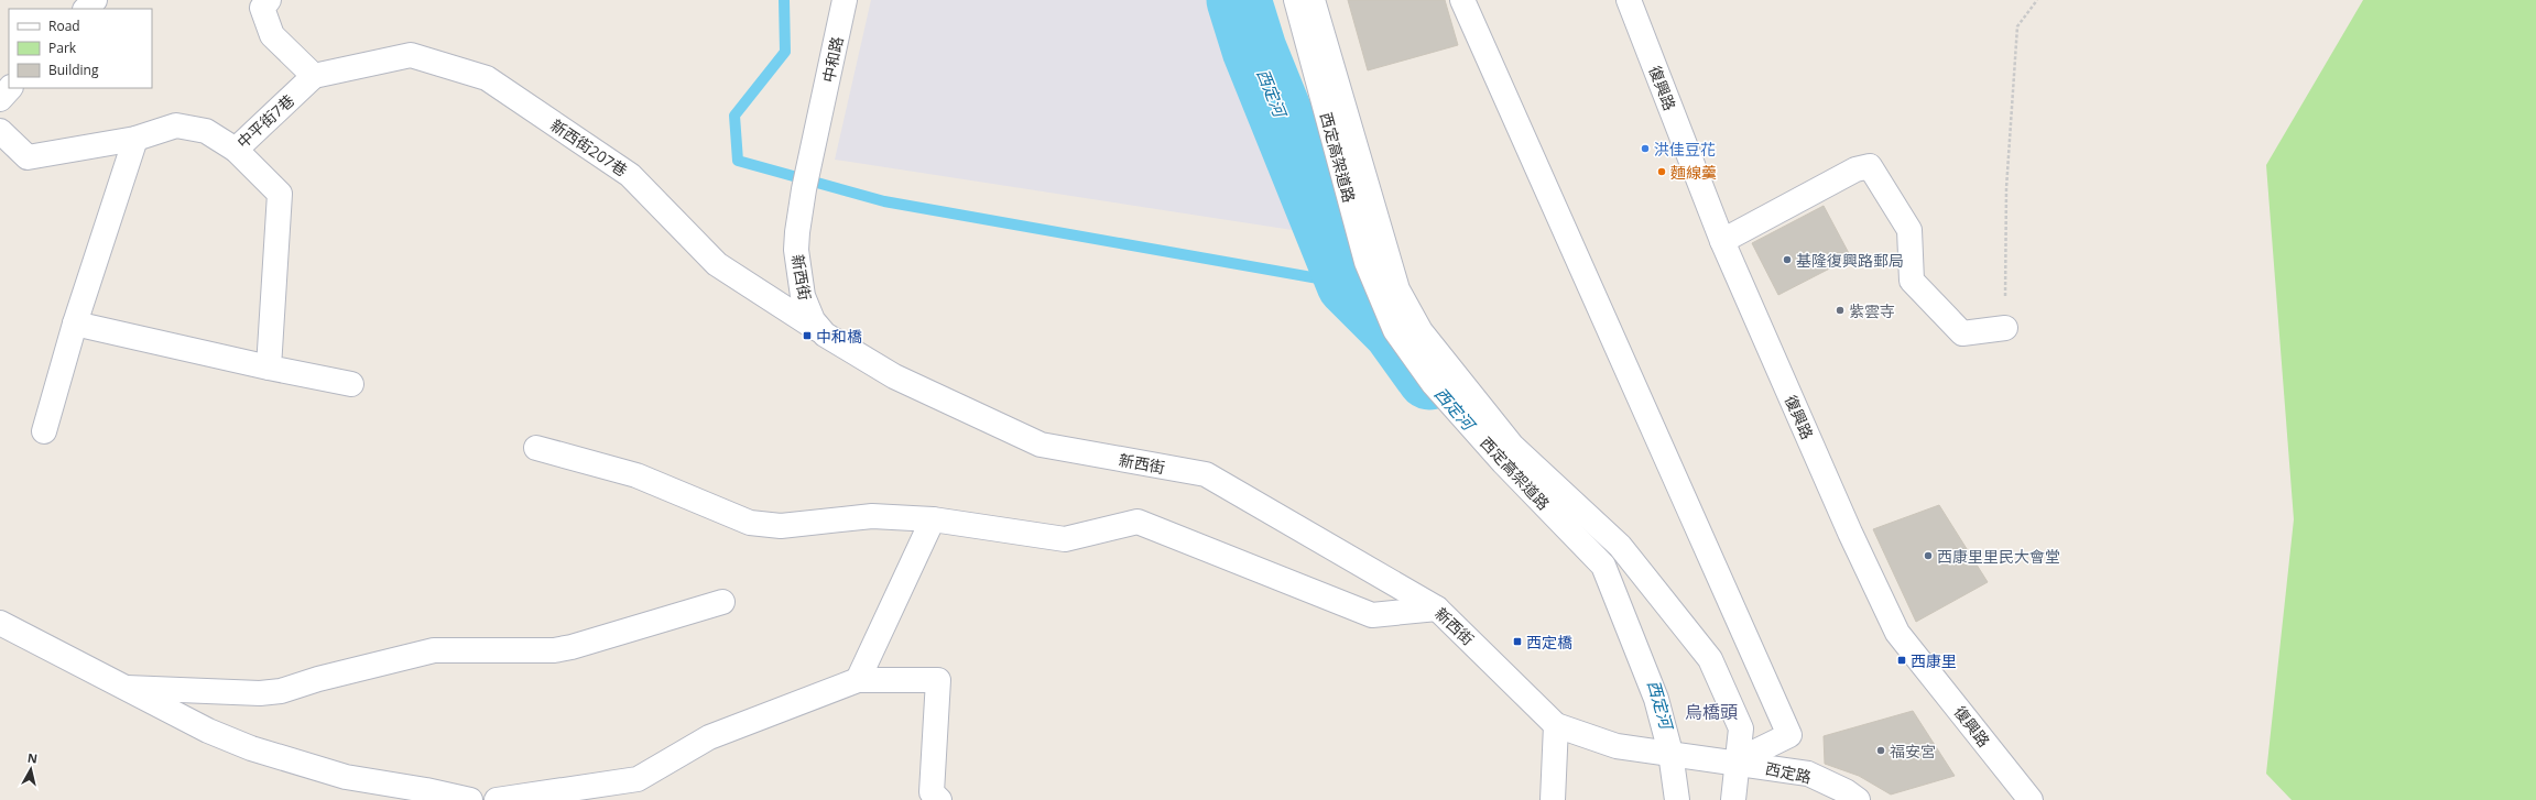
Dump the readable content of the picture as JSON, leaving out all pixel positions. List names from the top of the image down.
{
  "streets": {
    "street": [
      "中和路",
      "復興路",
      "中平街7巷",
      "新西街207巷",
      "西定高架道路",
      "新西街",
      "西定路"
    ]
  },
  "crossings": [
    ["中和路", "新西街"],
    ["中平街7巷", "新西街207巷"],
    ["新西街207巷", "新西街"],
    ["西定高架道路", "新西街"]
  ],
  "districts": ["烏橋頭"],
  "water": ["西定河"],
  "places": {
    "other": [
      "洪佳豆花",
      "麵線羹",
      "基隆復興路郵局",
      "紫雲寺",
      "西康里里民大會堂",
      "福安宮"
    ],
    "transit": ["中和橋", "西定橋", "西康里"]
  },
  "legend": ["Road", "Park", "Building"],
  "north": "top"
}
